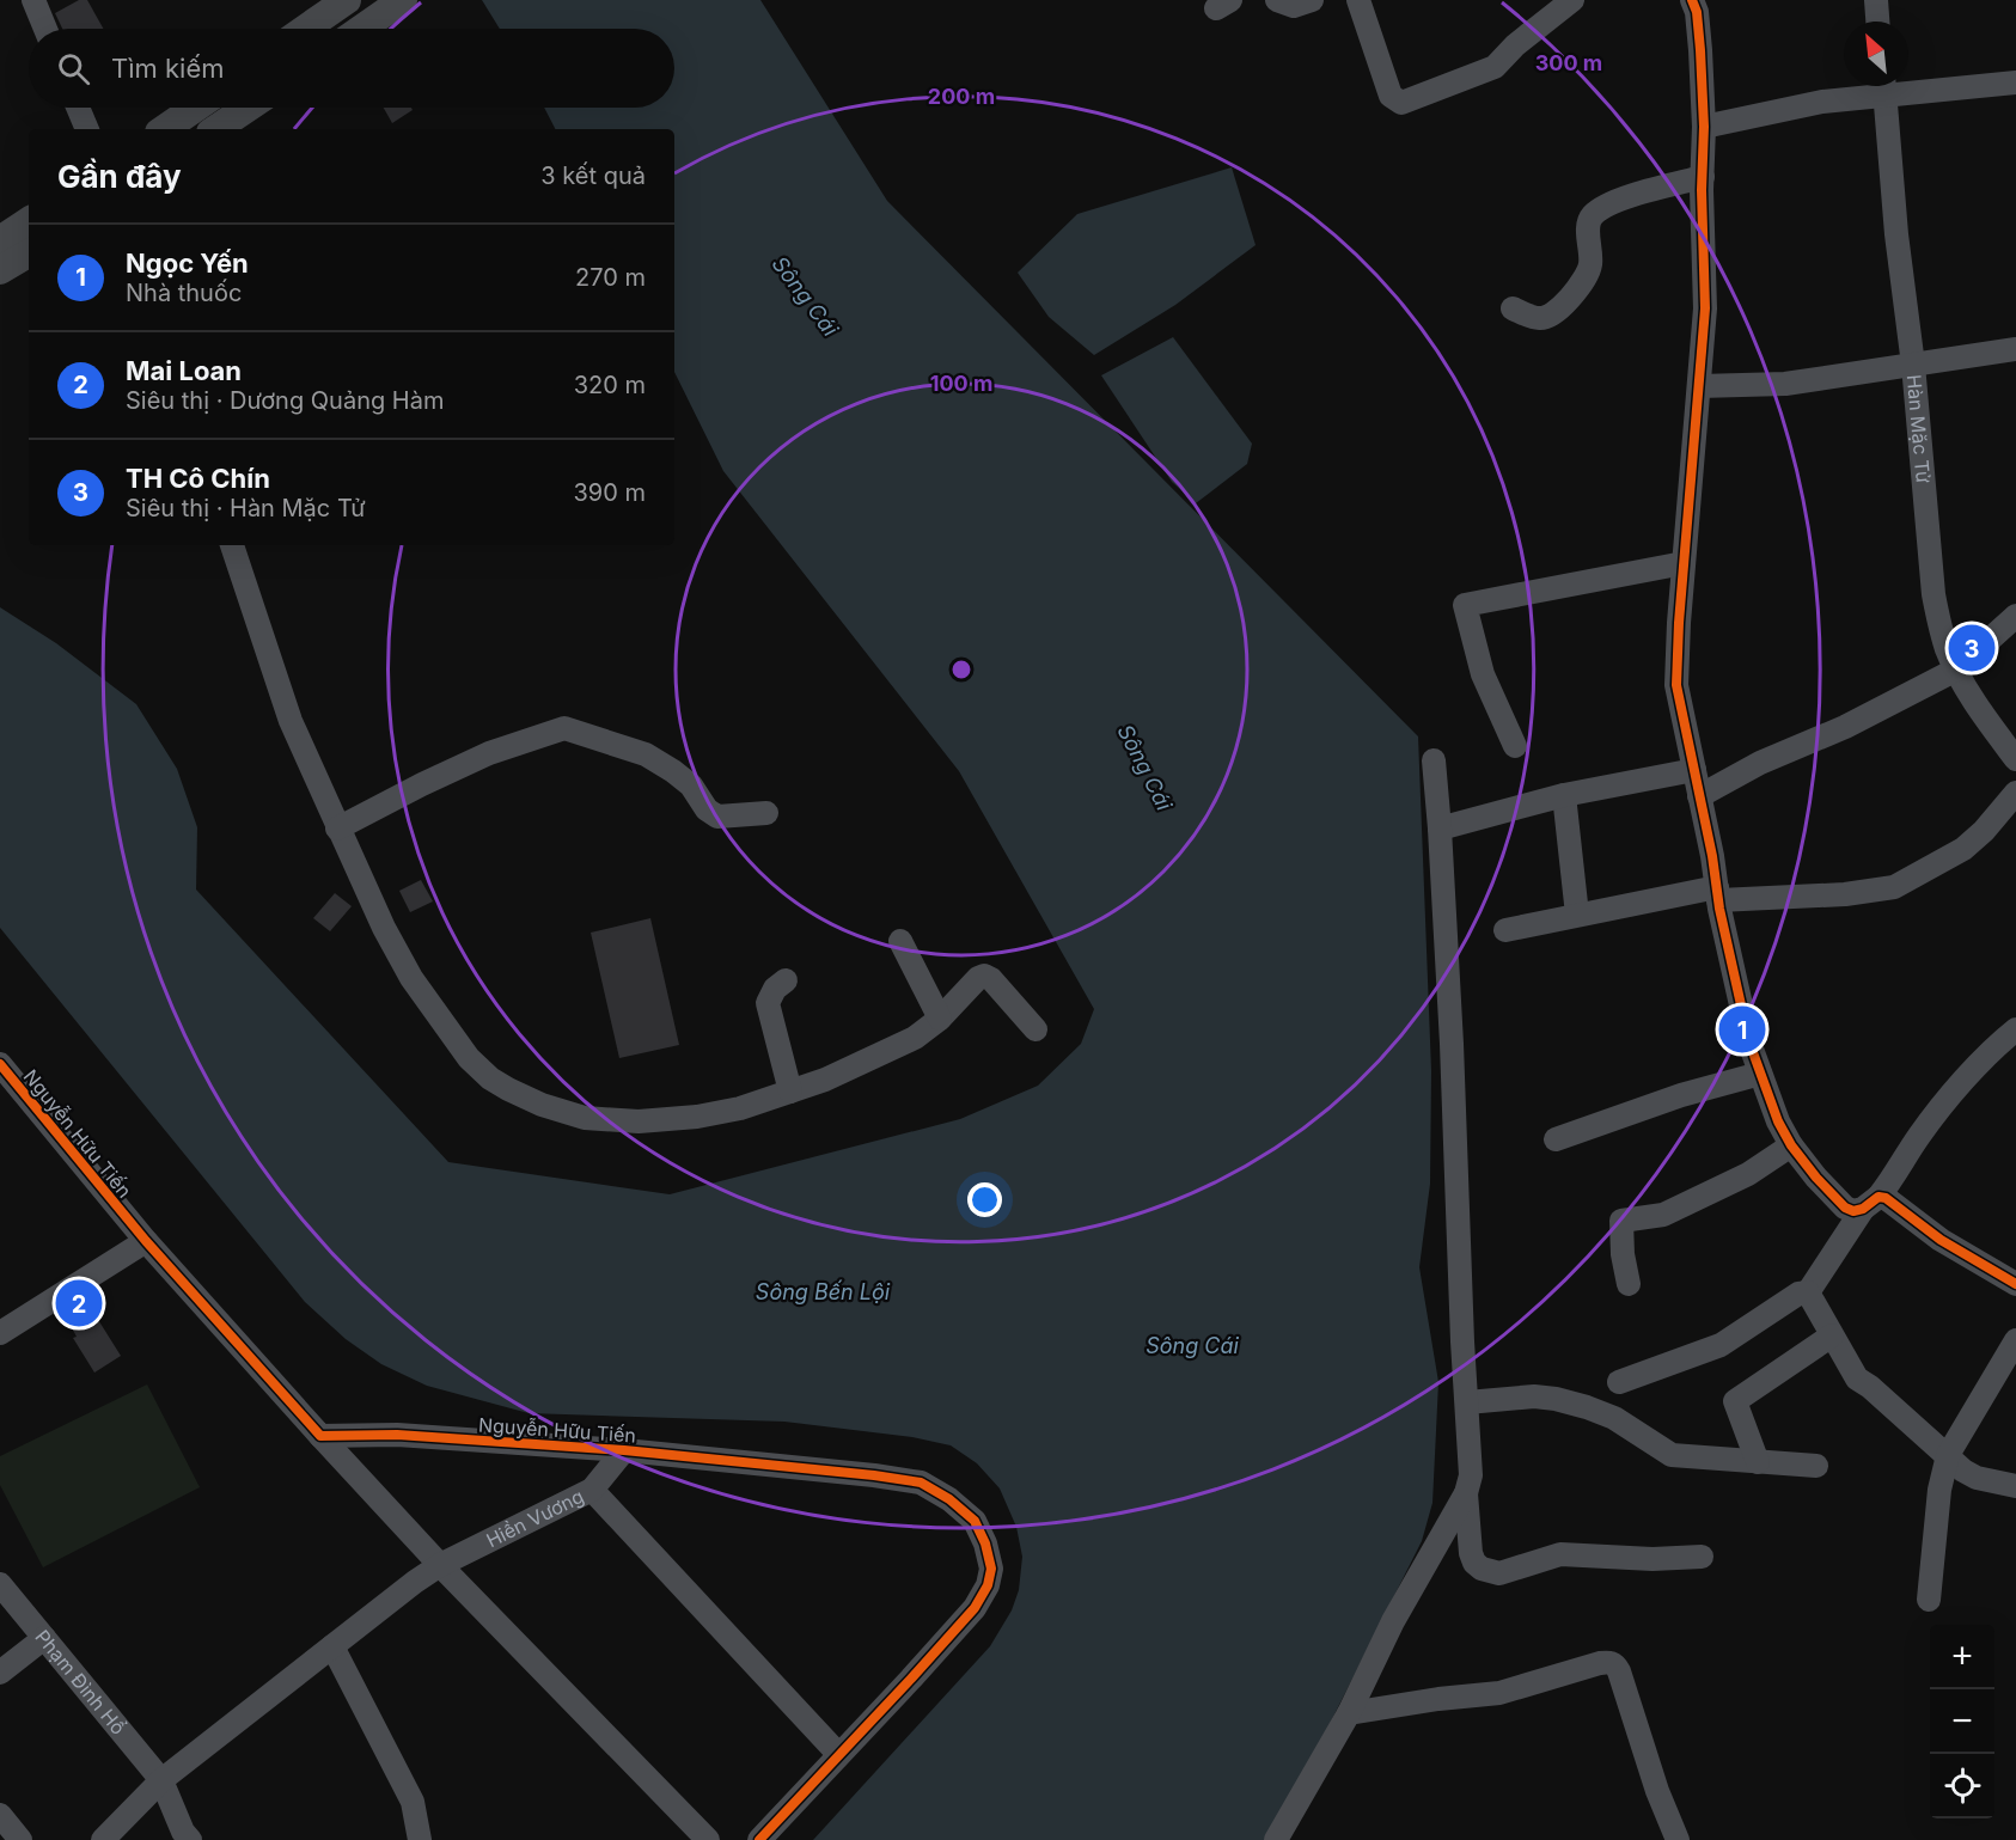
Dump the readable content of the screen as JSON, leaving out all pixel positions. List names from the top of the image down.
{
  "streets": {
    "street": [
      "Hàn Mặc Tử",
      "Nguyễn Hữu Tiến",
      "Hiền Vương",
      "Phạm Đình Hổ"
    ]
  },
  "crossings": [
    ["Nguyễn Hữu Tiến", "Hiền Vương"],
    ["Hiền Vương", "Phạm Đình Hổ"]
  ],
  "water": ["Sông Cái", "Sông Bến Lội"],
  "north": "top left",
  "page": {
    "search": "Tìm kiếm",
    "heading": ["Gần đây", "3 kết quả"],
    "list": [
      {
        "mark": "1",
        "name": "Ngọc Yến",
        "note": "Nhà thuốc",
        "value": "270 m"
      },
      {
        "mark": "2",
        "name": "Mai Loan",
        "note": "Siêu thị · Dương Quảng Hàm",
        "value": "320 m"
      },
      {
        "mark": "3",
        "name": "TH Cô Chín",
        "note": "Siêu thị · Hàn Mặc Tử",
        "value": "390 m"
      }
    ],
    "pins": ["3", "1", "2"],
    "map_buttons": ["+", "−"]
  },
  "rings": ["300 m", "200 m", "100 m"]
}
